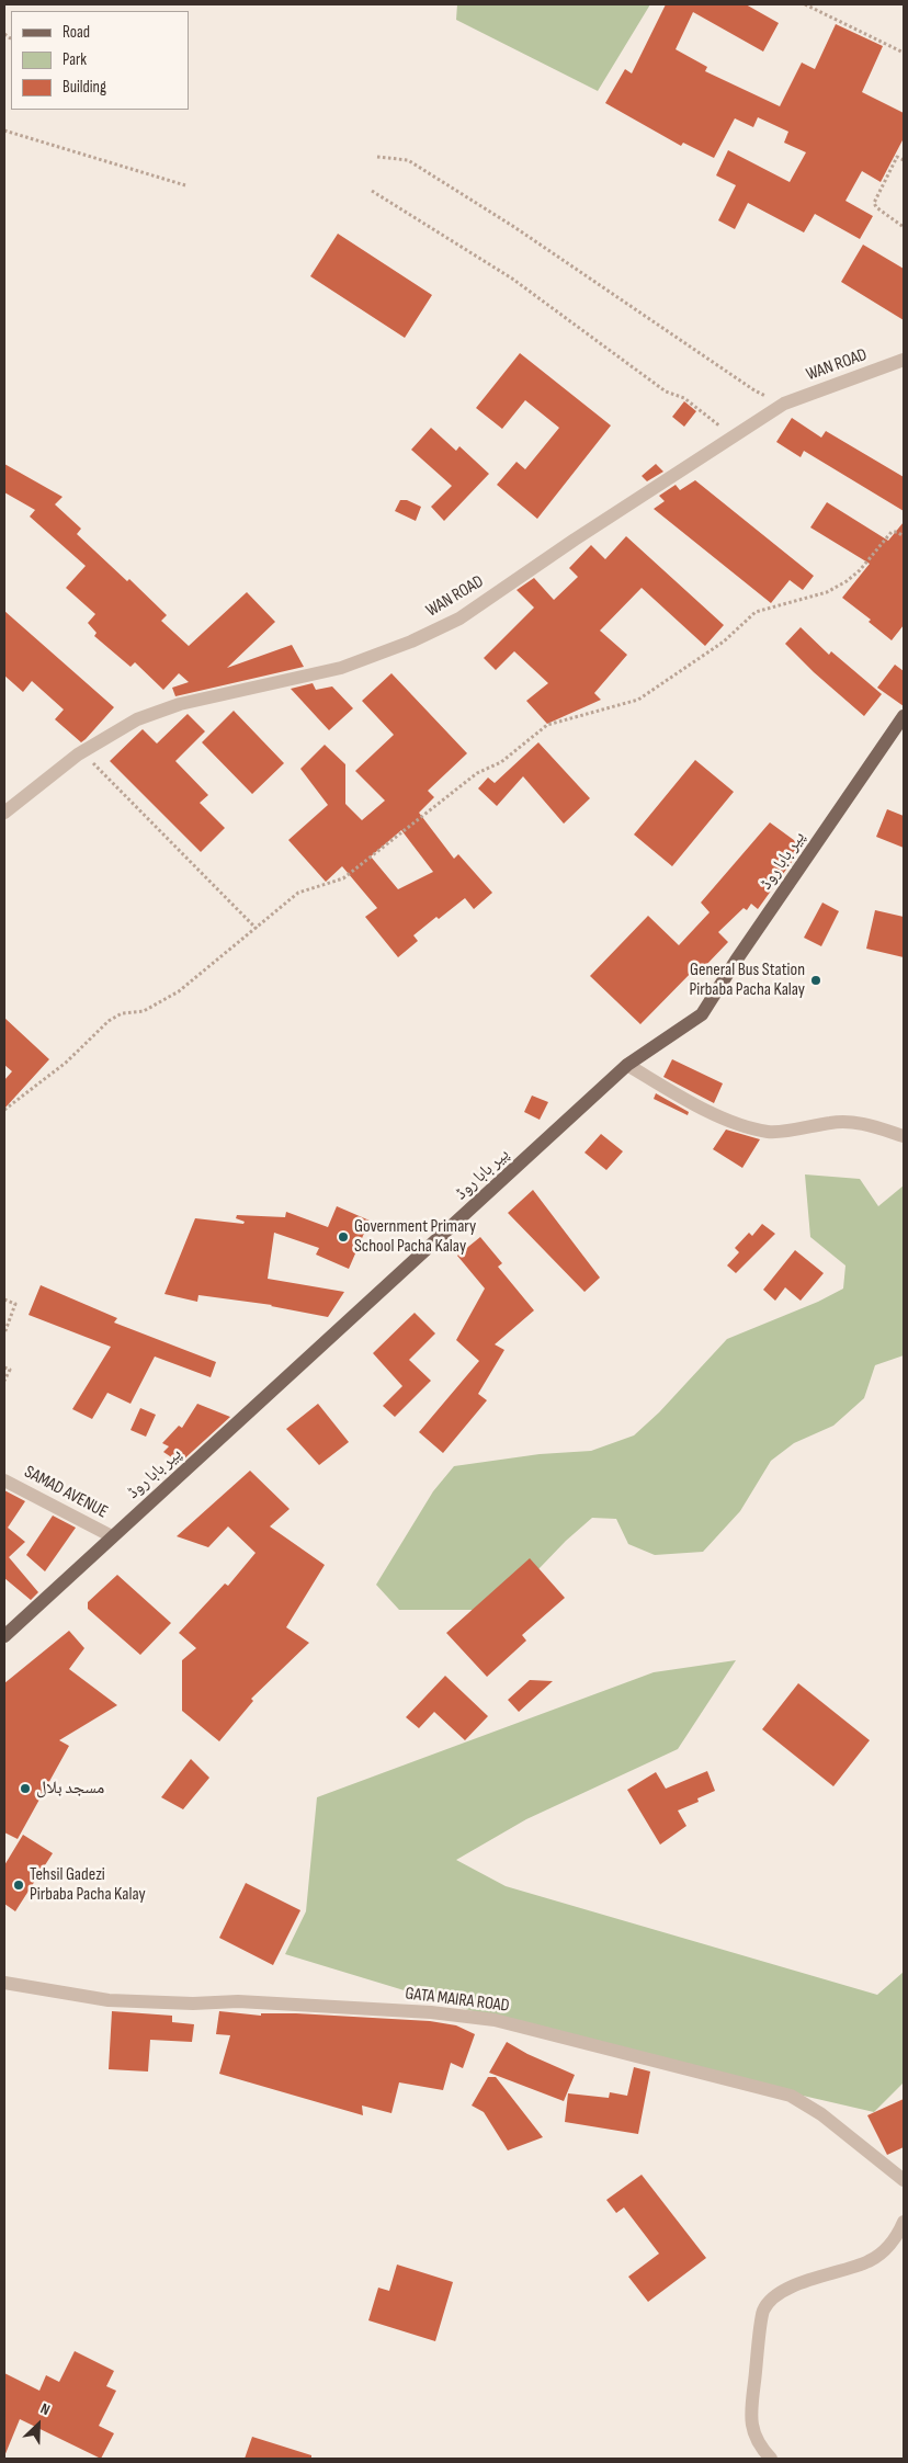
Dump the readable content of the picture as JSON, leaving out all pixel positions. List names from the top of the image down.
{
  "streets": {
    "main road": ["پیر بابا روڈ"],
    "street": ["WAN ROAD", "SAMAD AVENUE", "GATA MAIRA ROAD"]
  },
  "crossings": [
    ["پیر بابا روڈ", "SAMAD AVENUE"]
  ],
  "places": [
    "General Bus Station Pirbaba Pacha Kalay",
    "Government Primary School Pacha Kalay",
    "مسجد بلال",
    "Tehsil Gadezi Pirbaba Pacha Kalay"
  ],
  "legend": ["Road", "Park", "Building"],
  "north": "top right"
}
